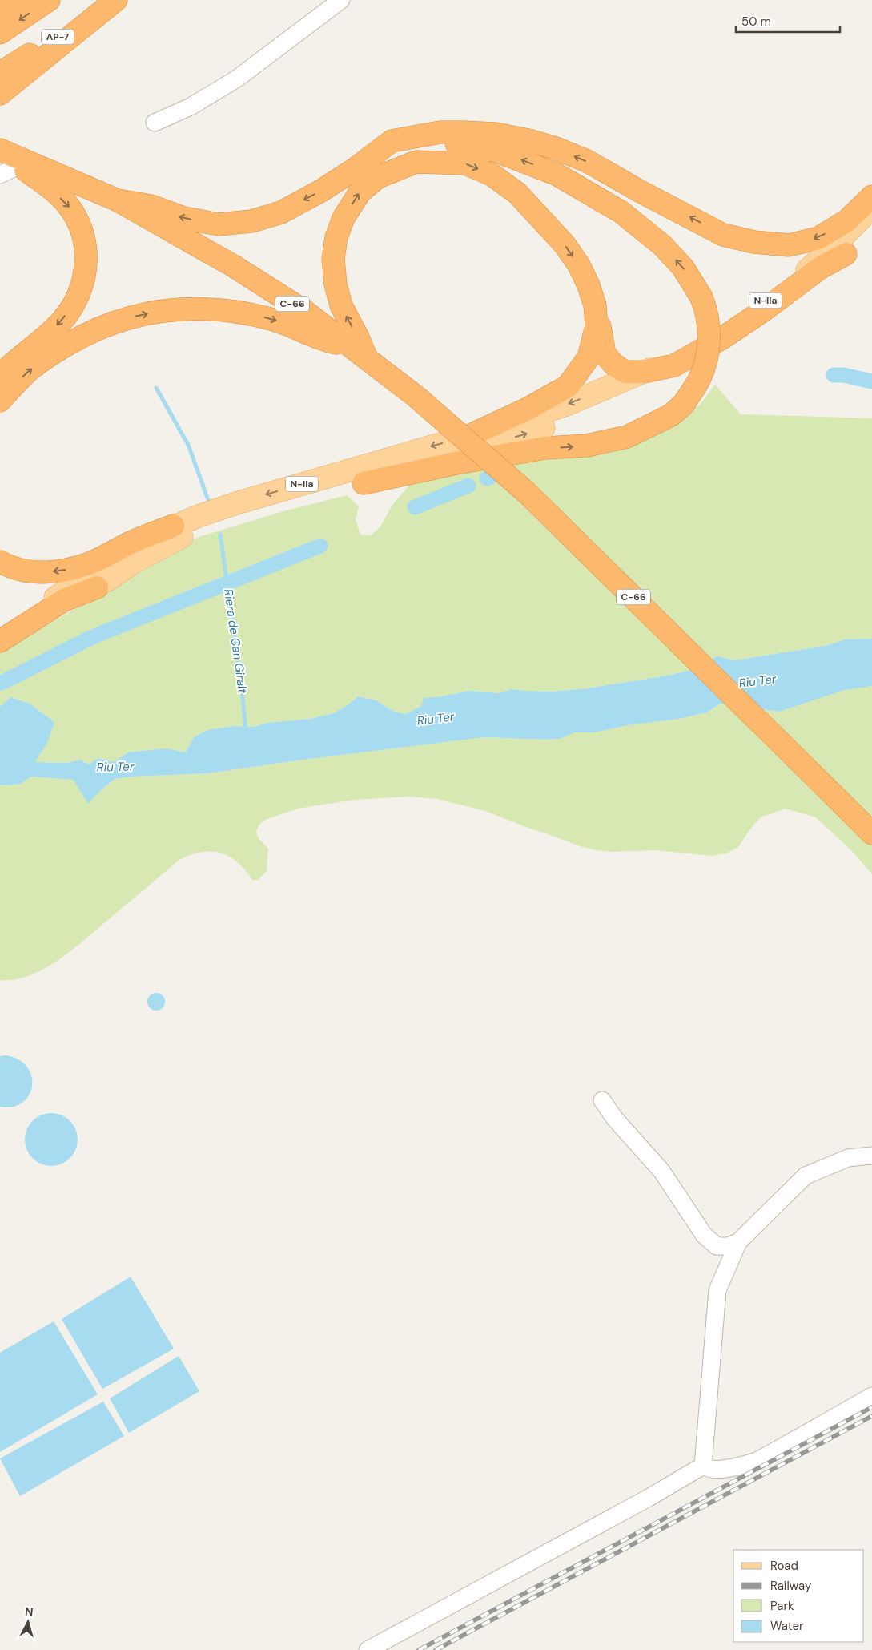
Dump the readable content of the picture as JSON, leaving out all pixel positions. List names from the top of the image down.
{
  "streets": {
    "highway": ["AP-7", "C-66"],
    "main road": ["N-IIa"]
  },
  "water": ["Riera de Can Giralt", "Riu Ter"],
  "legend": [
    "Road",
    "Railway",
    "Park",
    "Water"
  ],
  "scale_bar": "50 m",
  "north": "top"
}
